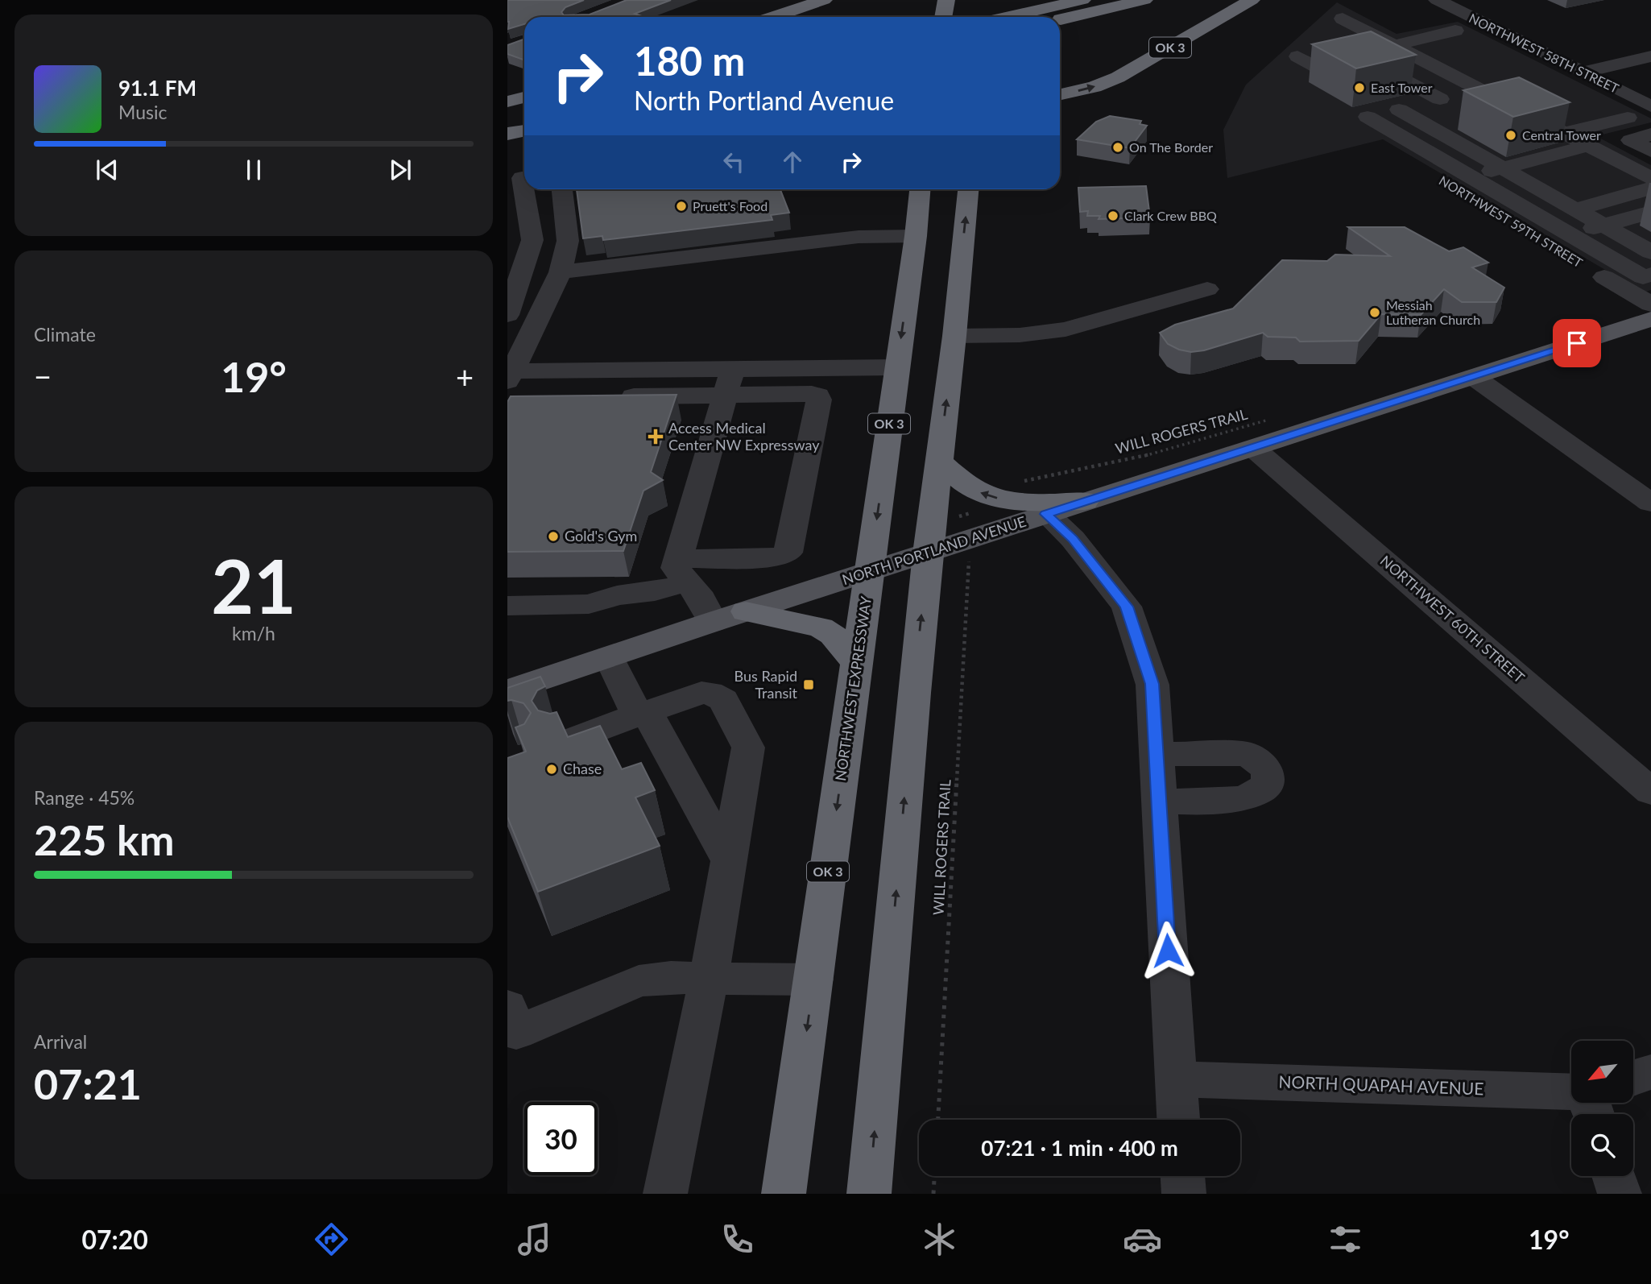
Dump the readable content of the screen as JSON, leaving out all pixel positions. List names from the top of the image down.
{
  "streets": {
    "highway": ["OK 3", "NORTHWEST EXPRESSWAY"],
    "main road": ["NORTH PORTLAND AVENUE"],
    "street": [
      "NORTHWEST 58TH STREET",
      "NORTHWEST 59TH STREET",
      "NORTHWEST 60TH STREET",
      "NORTH QUAPAH AVENUE"
    ],
    "path": ["WILL ROGERS TRAIL"]
  },
  "crossings": [
    ["NORTH PORTLAND AVENUE", "NORTHWEST 60TH STREET"],
    ["NORTH PORTLAND AVENUE", "NORTHWEST EXPRESSWAY"]
  ],
  "places": {
    "other": [
      "East Tower",
      "Central Tower",
      "On The Border",
      "Pruett's Food",
      "Clark Crew BBQ",
      "Messiah Lutheran Church",
      "Gold's Gym",
      "Chase"
    ],
    "health": ["Access Medical Center NW Expressway"],
    "transit": ["Bus Rapid Transit"]
  },
  "north": "bottom left",
  "page": {
    "turn": ["180 m", "North Portland Avenue"],
    "song": ["91.1 FM", "Music"],
    "tile": [
      "Climate",
      ["21", "km/h"],
      ["Range · 45%", "225 km"],
      ["Arrival", "07:21"]
    ],
    "heat": ["−", "19°", "+"],
    "limit": "30",
    "trip": "07:21 · 1 min · 400 m",
    "tabs": ["07:20", "19°"]
  }
}
